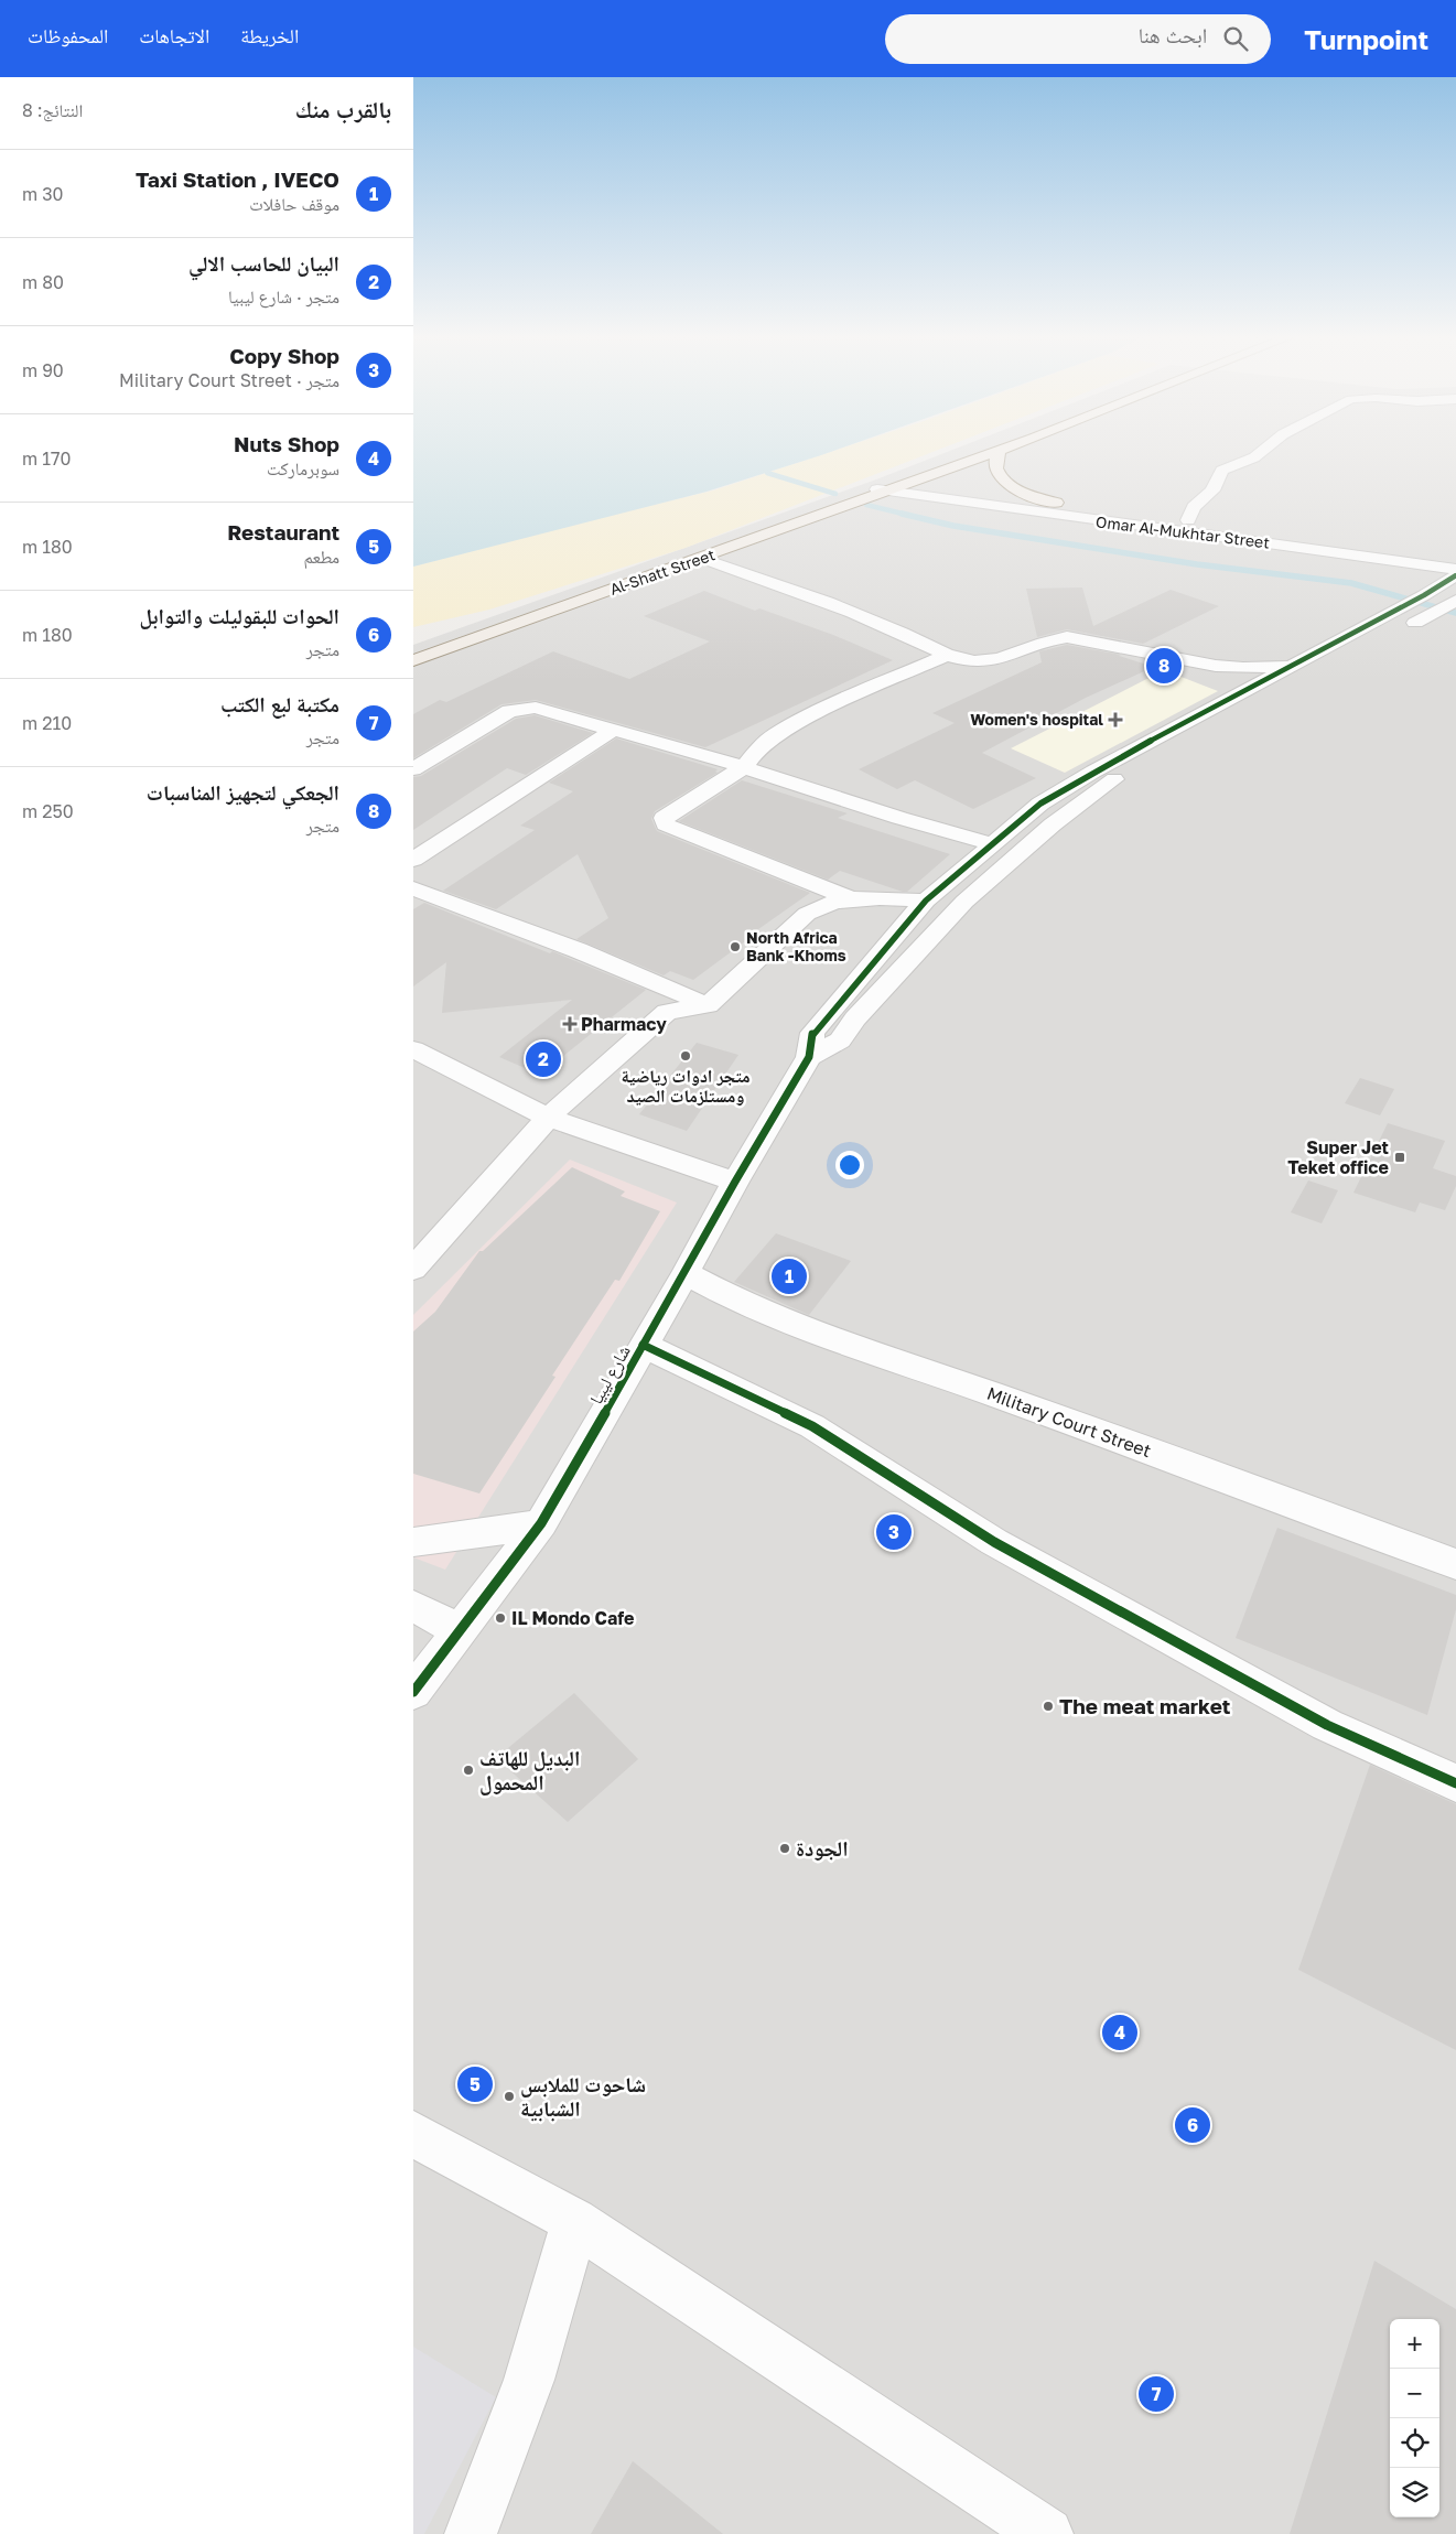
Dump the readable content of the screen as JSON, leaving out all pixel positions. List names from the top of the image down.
{
  "streets": {
    "main road": ["Al-Shatt Street"],
    "street": ["Omar Al-Mukhtar Street", "شارع ليبيا", "Military Court Street"]
  },
  "crossings": [
    ["شارع ليبيا", "Military Court Street"]
  ],
  "places": {
    "health": ["Women's hospital", "Pharmacy"],
    "other": [
      "North Africa Bank -Khoms",
      "متجر ادوات رياضية ومستلزمات الصيد",
      "IL Mondo Cafe",
      "The meat market",
      "البديل للهاتف المحمول",
      "الجودة",
      "شاحوت للملابس الشبابية"
    ],
    "transit": ["Super Jet Teket office"]
  },
  "page": {
    "header": "Turnpoint",
    "search": "ابحث هنا",
    "nav": ["الخريطة", "الاتجاهات", "المحفوظات"],
    "heading": ["بالقرب منك", "النتائج: 8"],
    "list": [
      {
        "mark": "1",
        "name": "Taxi Station , IVECO",
        "note": "موقف حافلات",
        "value": "30 m"
      },
      {
        "mark": "2",
        "name": "البيان للحاسب الالي",
        "note": "متجر · شارع ليبيا",
        "value": "80 m"
      },
      {
        "mark": "3",
        "name": "Copy Shop",
        "note": "متجر · Military Court Street",
        "value": "90 m"
      },
      {
        "mark": "4",
        "name": "Nuts Shop",
        "note": "سوبرماركت",
        "value": "170 m"
      },
      {
        "mark": "5",
        "name": "Restaurant",
        "note": "مطعم",
        "value": "180 m"
      },
      {
        "mark": "6",
        "name": "الحوات للبقوليلت والتوابل",
        "note": "متجر",
        "value": "180 m"
      },
      {
        "mark": "7",
        "name": "مكتبة لبع الكتب",
        "note": "متجر",
        "value": "210 m"
      },
      {
        "mark": "8",
        "name": "الجعكي لتجهيز المناسبات",
        "note": "متجر",
        "value": "250 m"
      }
    ],
    "pins": [
      "8",
      "2",
      "1",
      "3",
      "4",
      "5",
      "6",
      "7"
    ],
    "map_buttons": ["+", "−"]
  }
}
